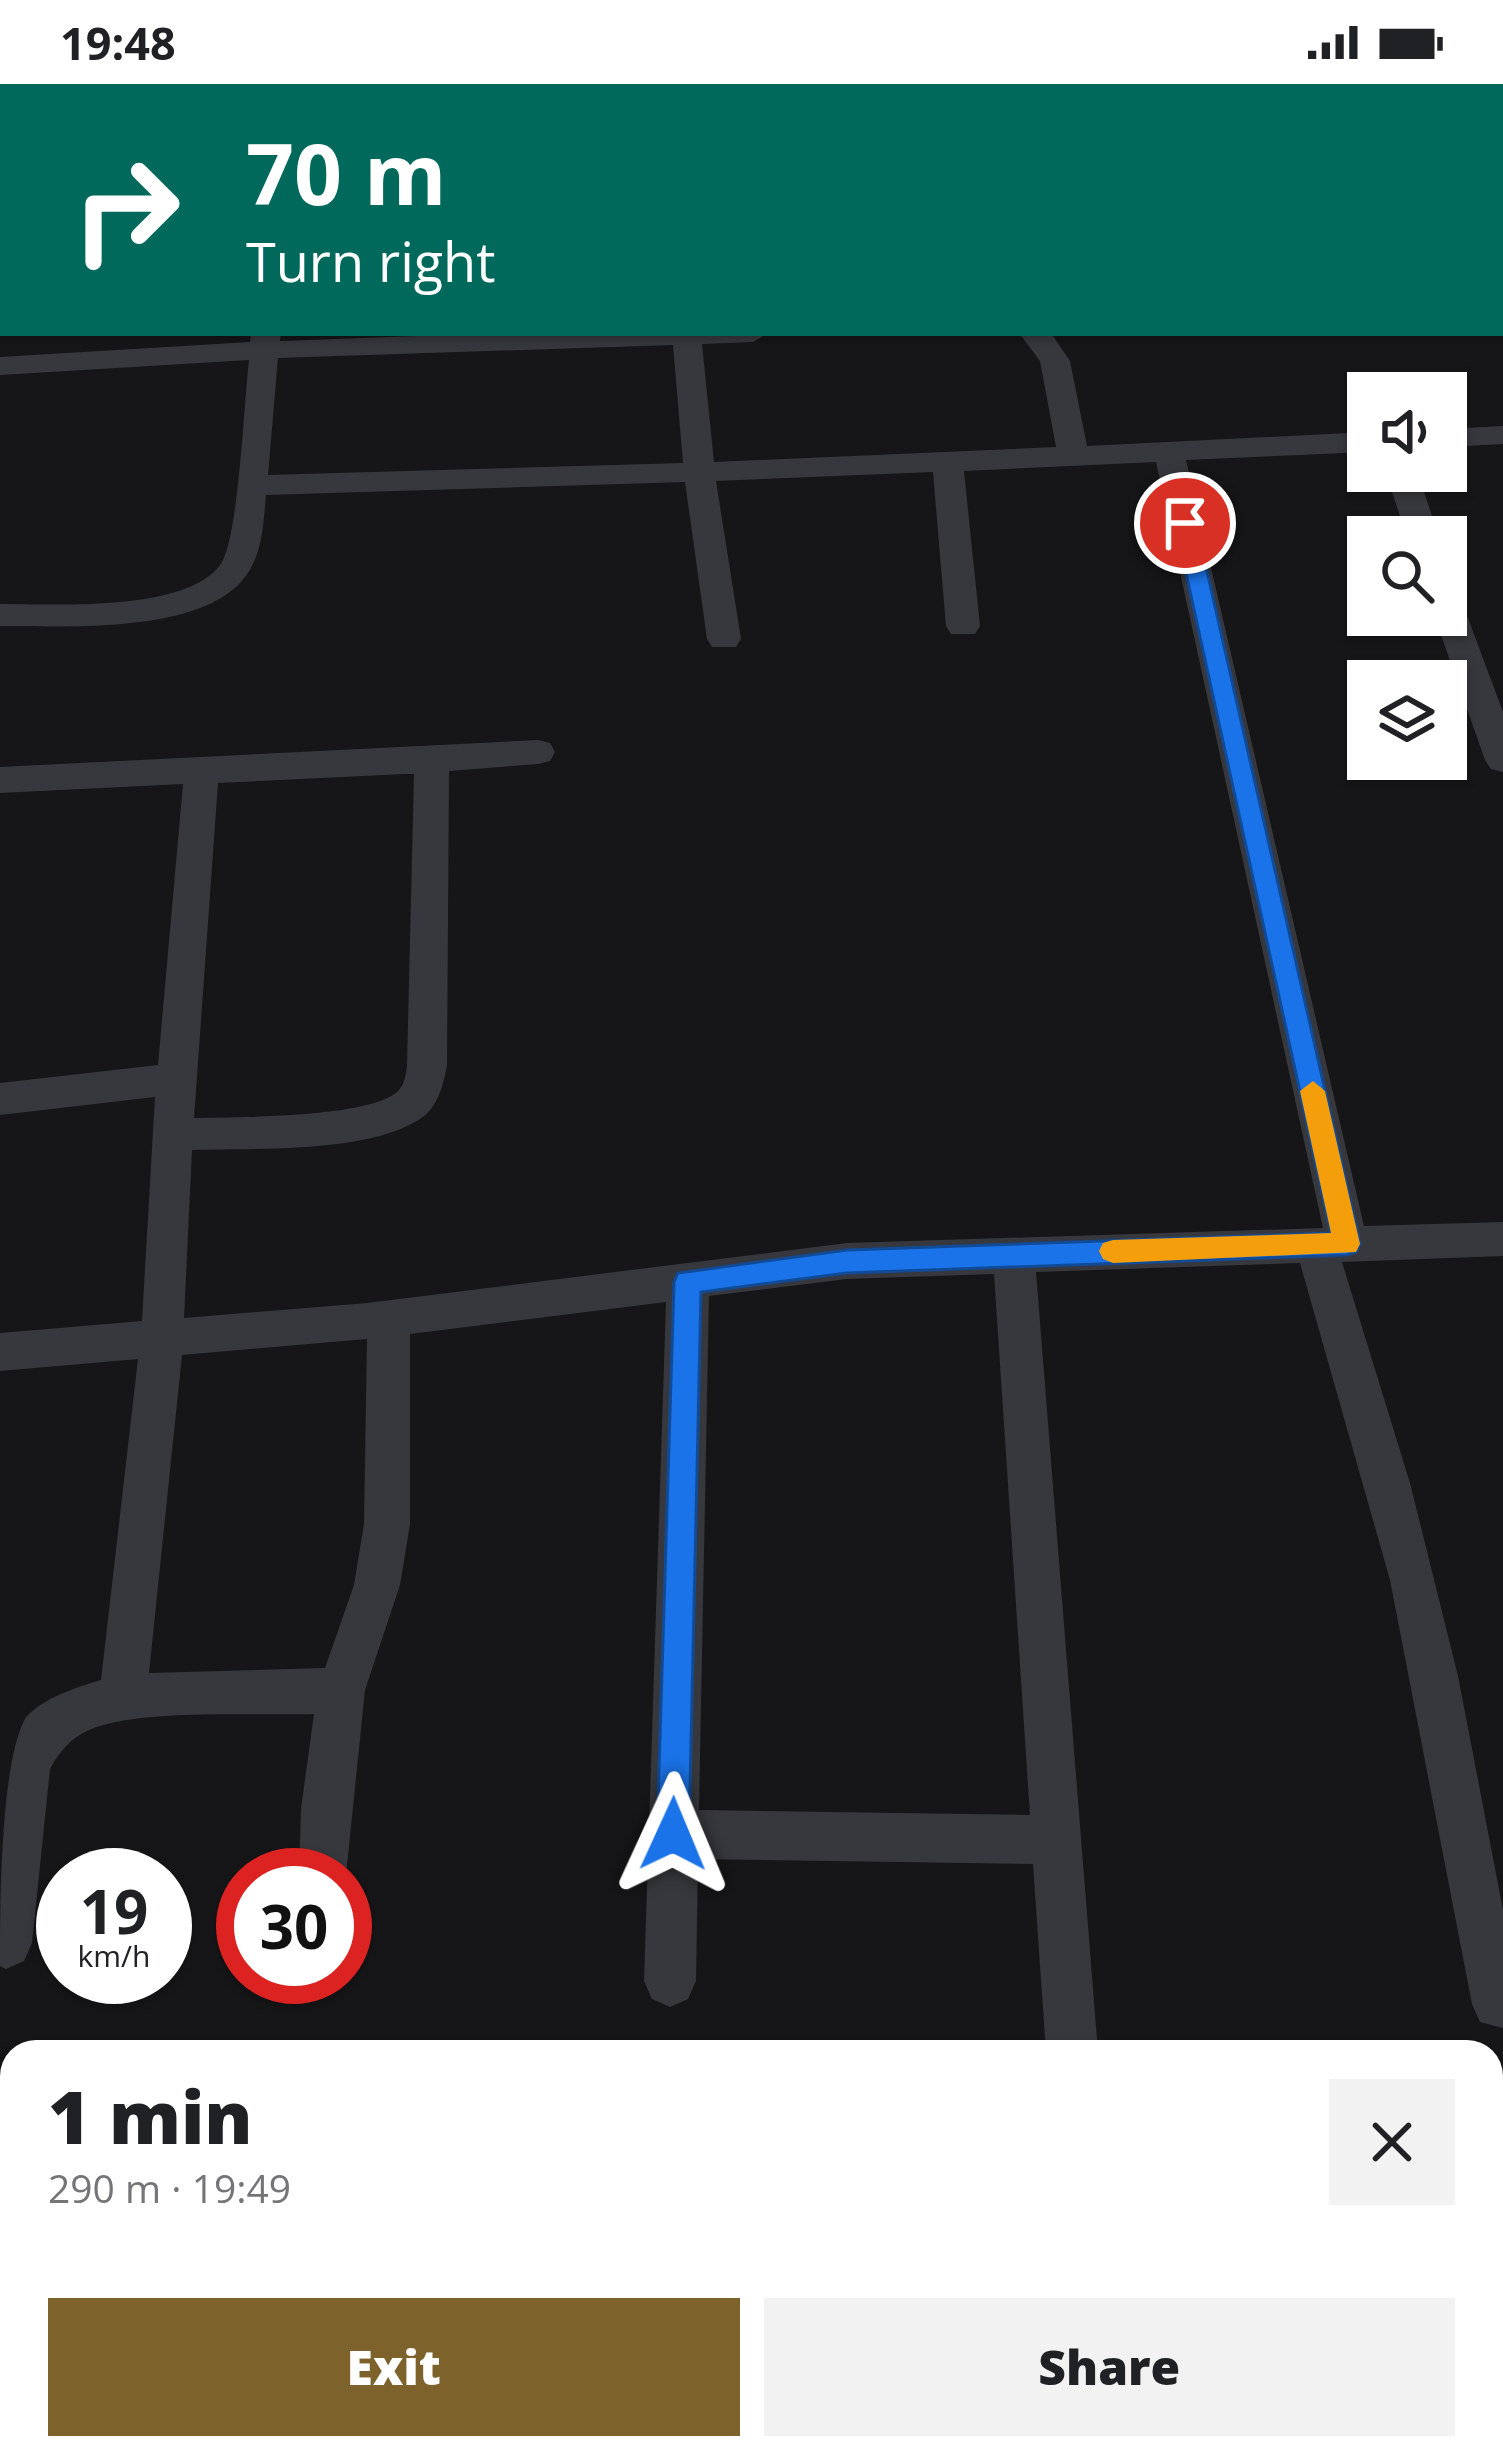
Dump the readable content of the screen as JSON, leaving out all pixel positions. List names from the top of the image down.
{
  "page": {
    "status": "19:48",
    "turn": ["70 m", "Turn right"],
    "speed": "19 km/h",
    "limit": "30",
    "heading": ["1 min", "290 m · 19:49"],
    "buttons": ["Exit", "Share"]
  }
}
